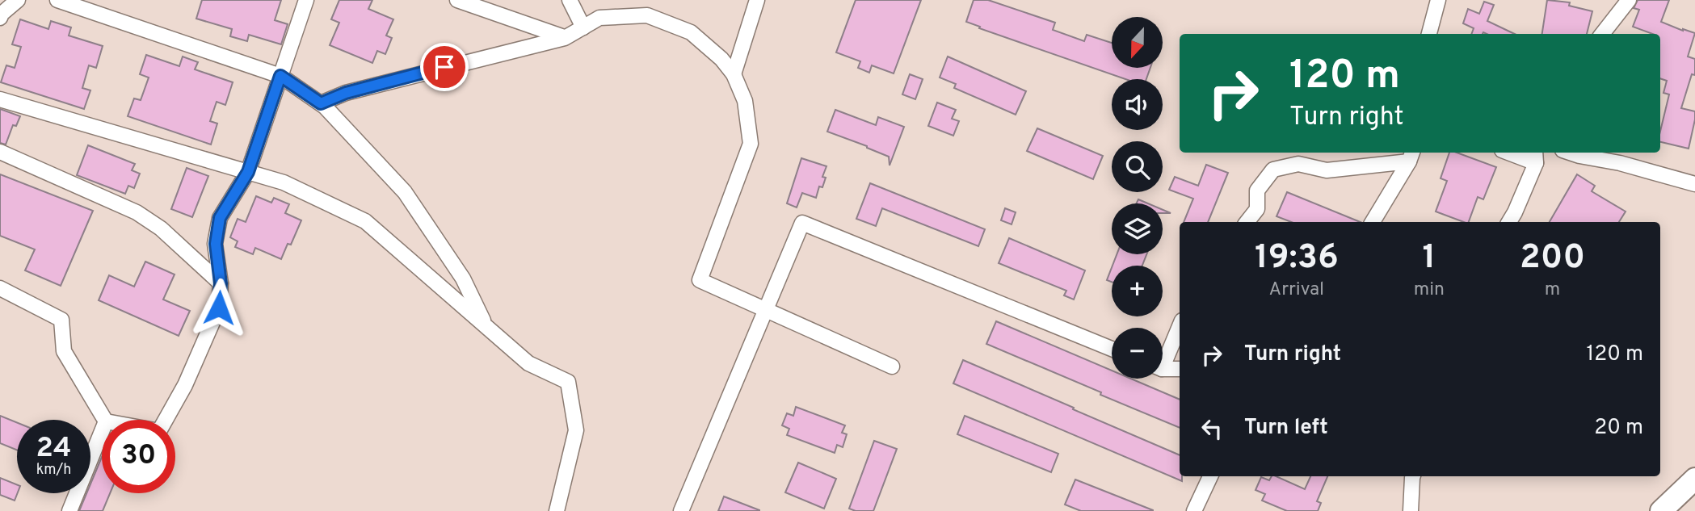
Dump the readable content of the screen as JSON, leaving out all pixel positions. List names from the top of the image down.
{
  "north": "bottom",
  "page": {
    "map_buttons": ["+", "−"],
    "turn": ["120 m", "Turn right"],
    "eta": [
      "19:36",
      "Arrival",
      "1",
      "min",
      "200",
      "m"
    ],
    "list": [
      {
        "name": "Turn right",
        "value": "120 m"
      },
      {
        "name": "Turn left",
        "value": "20 m"
      }
    ],
    "speed": "24 km/h",
    "limit": "30"
  }
}
